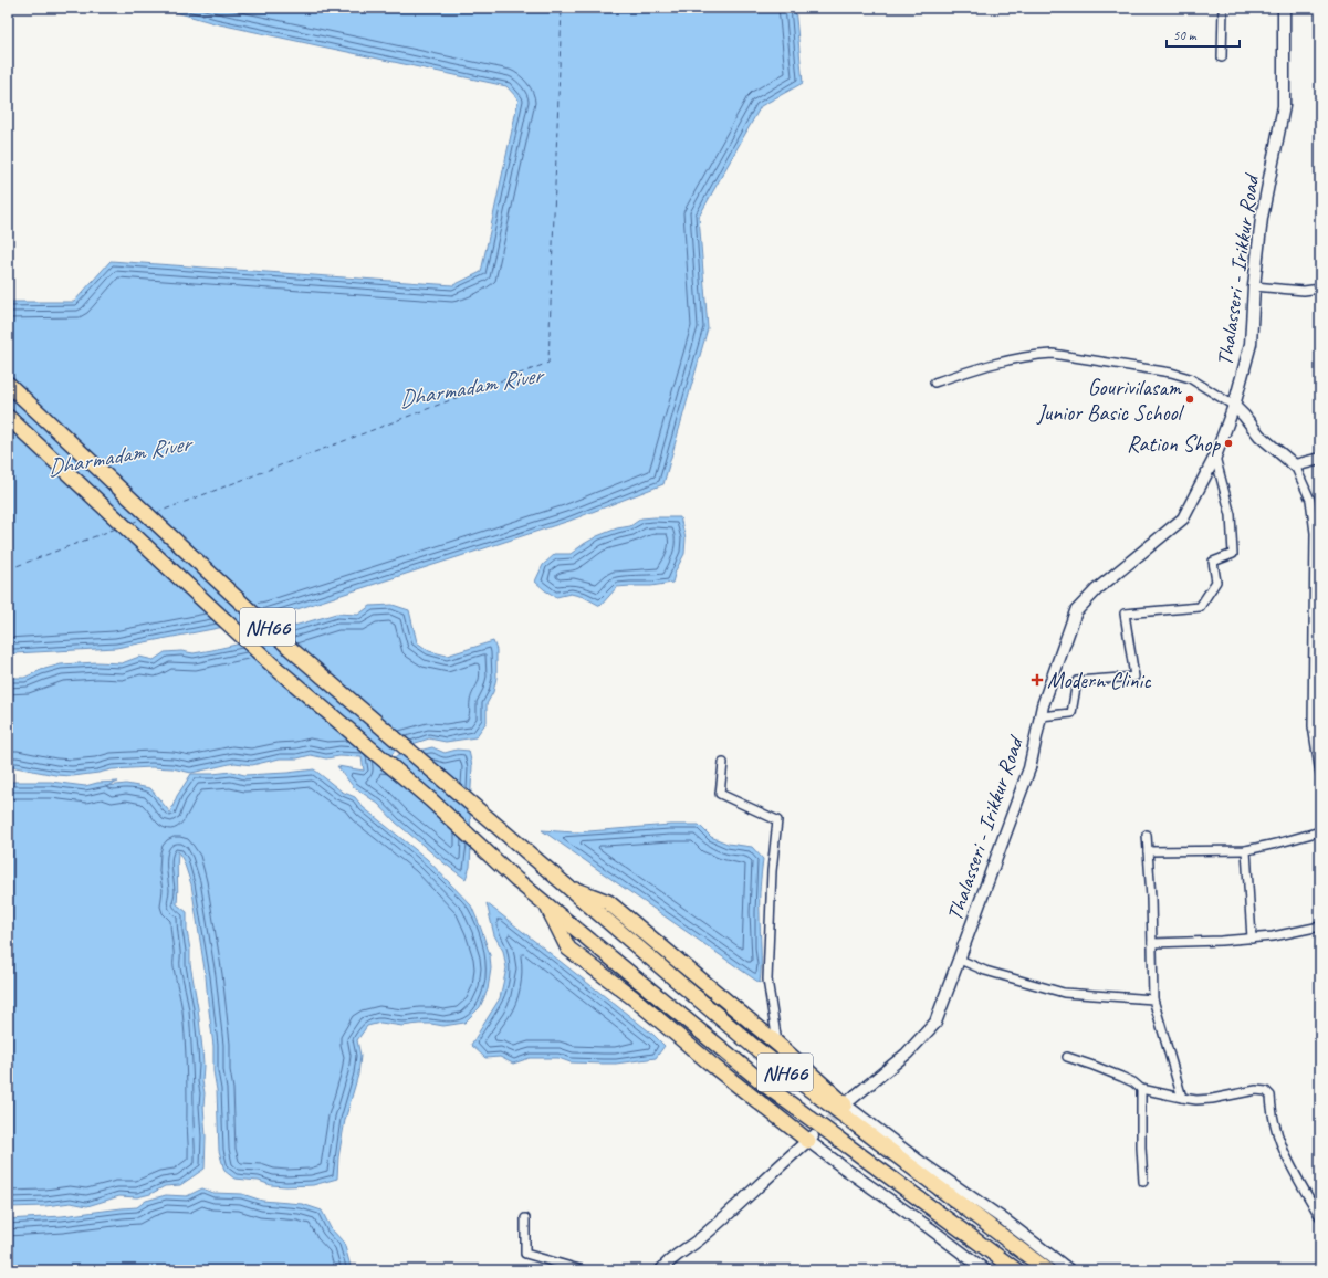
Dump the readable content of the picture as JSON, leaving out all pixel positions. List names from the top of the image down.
{
  "streets": {
    "highway": ["NH66"],
    "main road": ["Thalasseri - Irikkur Road"]
  },
  "water": ["Dharmadam River"],
  "places": {
    "other": ["Gourivilasam Junior Basic School", "Ration Shop"],
    "health": ["Modern Clinic"]
  },
  "scale_bar": "50 m"
}
